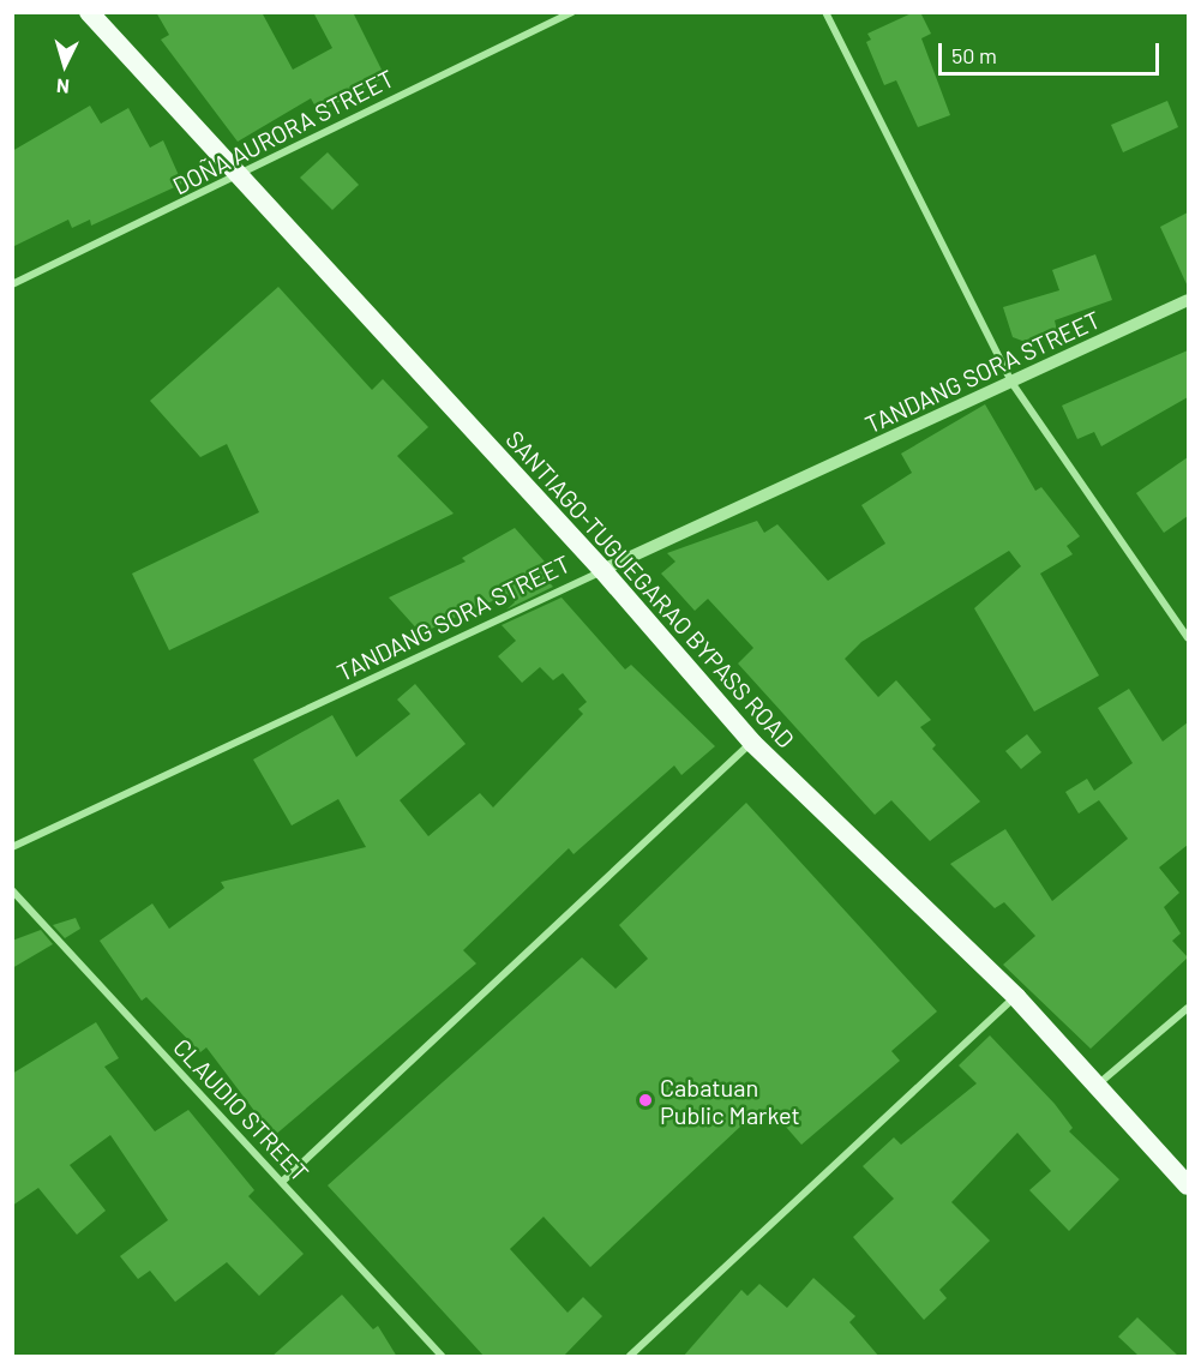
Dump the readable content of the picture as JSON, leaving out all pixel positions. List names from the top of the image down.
{
  "streets": {
    "highway": ["SANTIAGO-TUGUEGARAO BYPASS ROAD"],
    "street": ["DOÑA AURORA STREET", "TANDANG SORA STREET", "CLAUDIO STREET"]
  },
  "crossings": [
    ["DOÑA AURORA STREET", "SANTIAGO-TUGUEGARAO BYPASS ROAD"],
    ["TANDANG SORA STREET", "SANTIAGO-TUGUEGARAO BYPASS ROAD"]
  ],
  "places": ["Cabatuan Public Market"],
  "scale_bar": "50 m",
  "north": "bottom"
}
